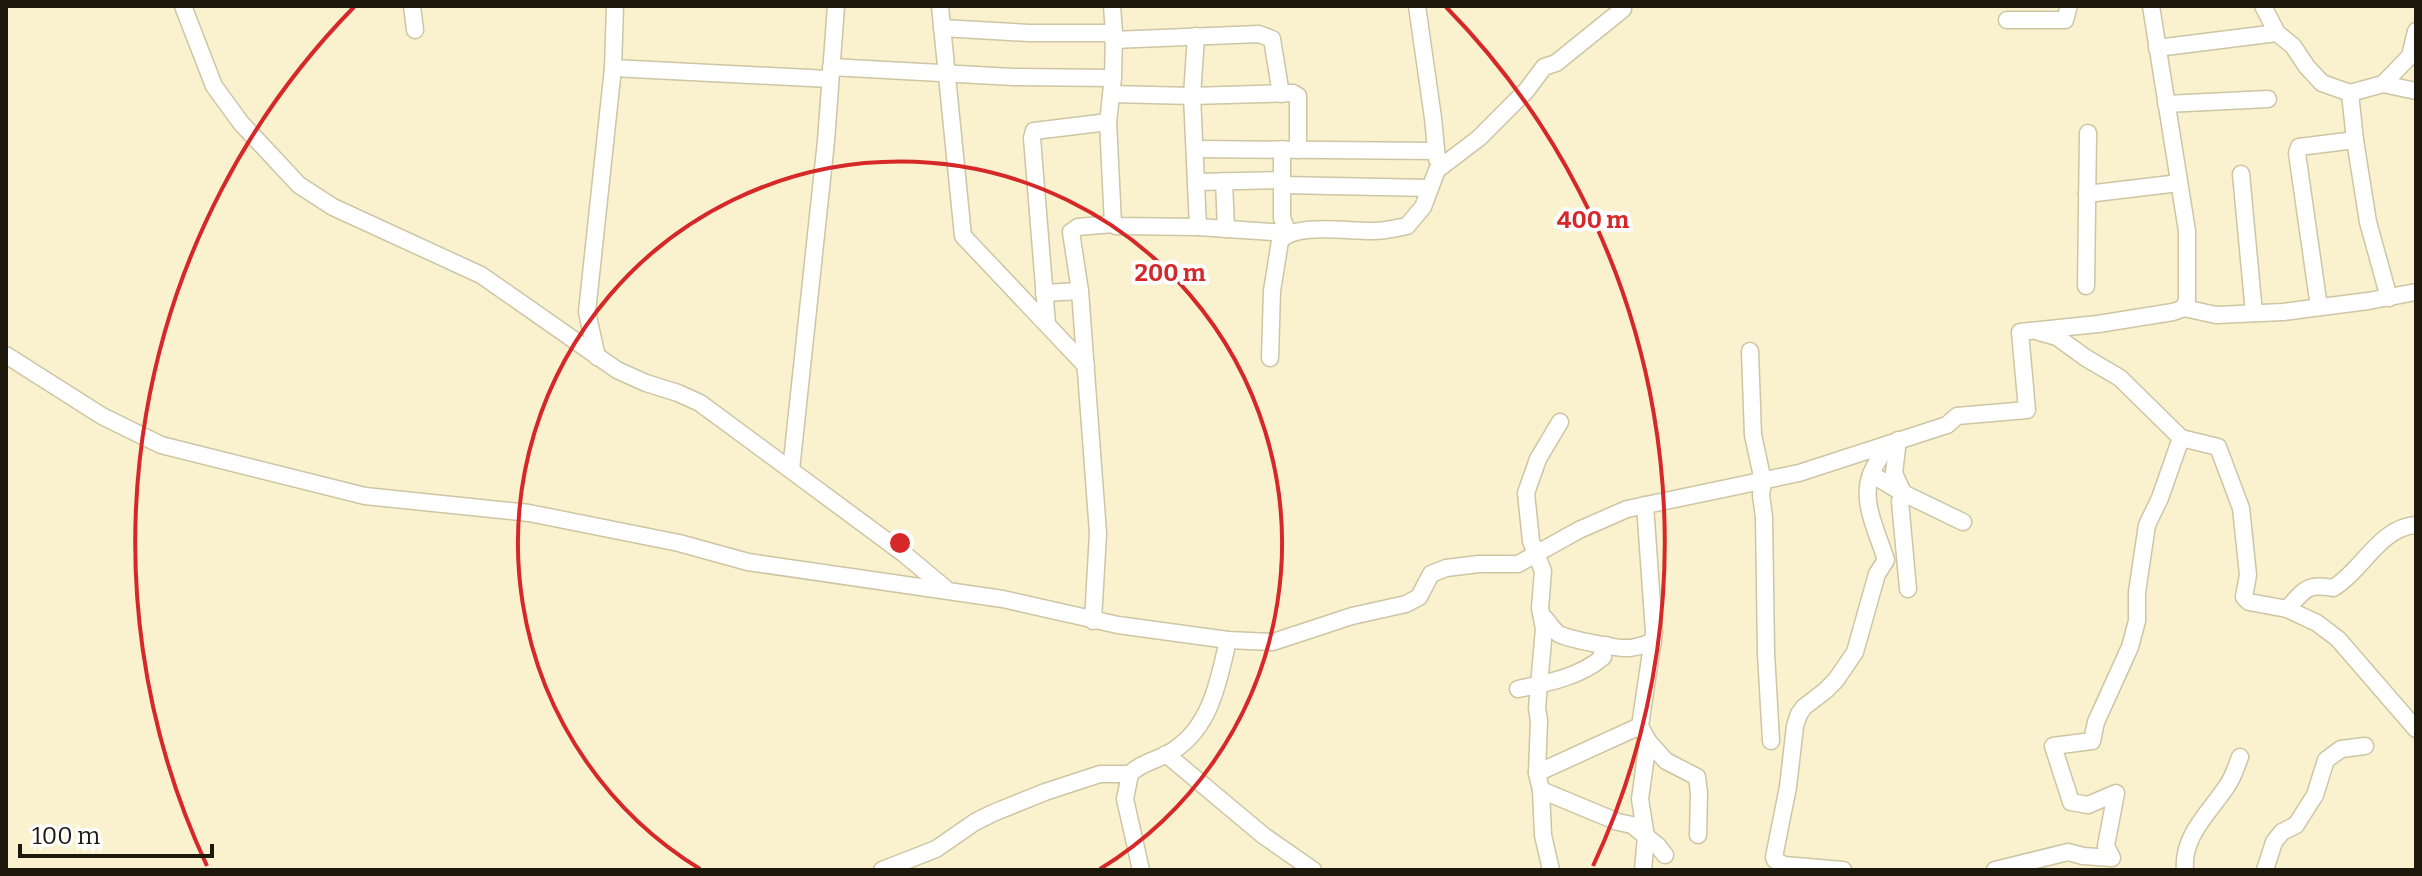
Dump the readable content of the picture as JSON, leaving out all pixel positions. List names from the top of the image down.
{
  "scale_bar": "100 m",
  "rings": ["400 m", "200 m"]
}
